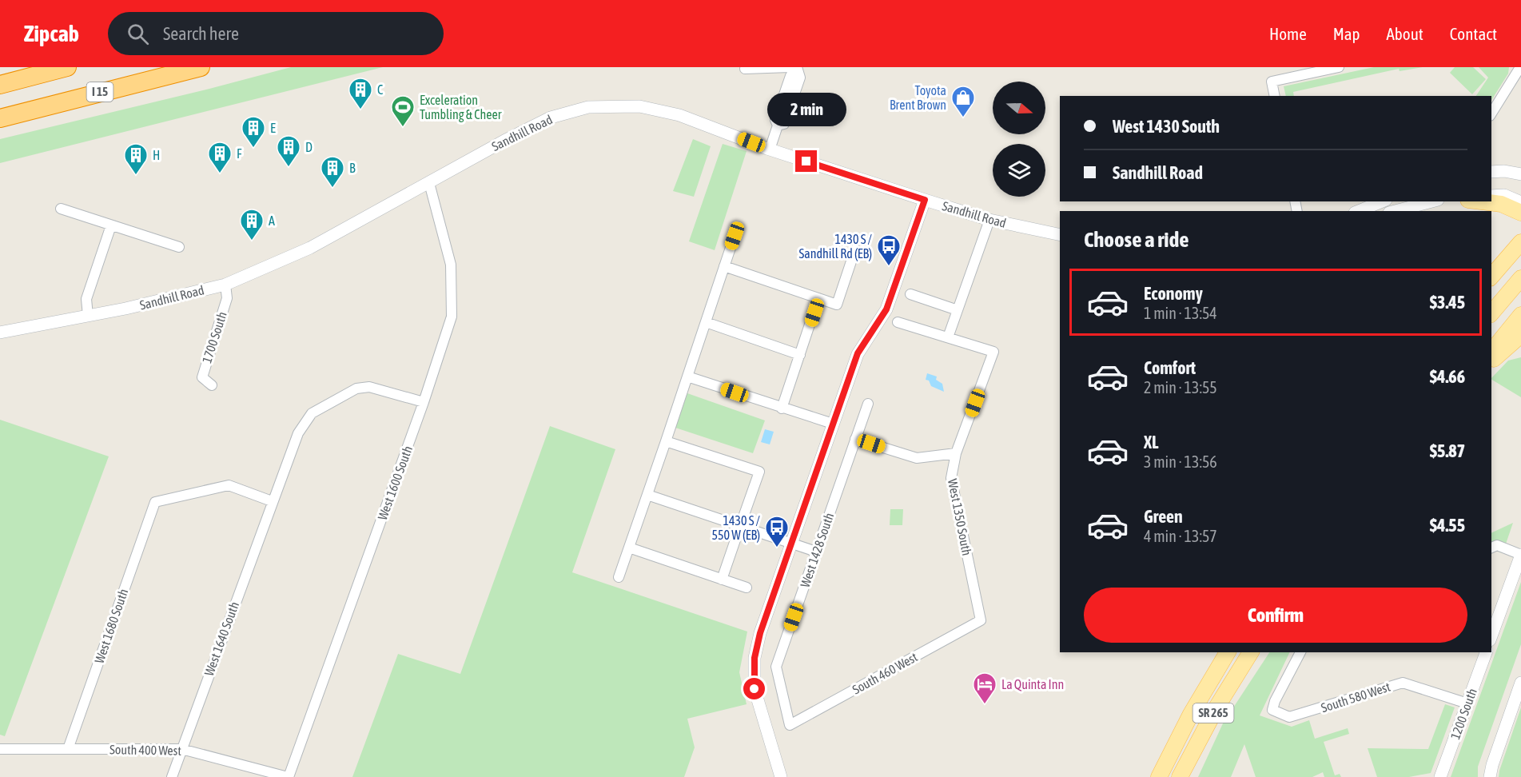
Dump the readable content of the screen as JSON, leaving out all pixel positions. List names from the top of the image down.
{
  "streets": {
    "highway": ["I 15"],
    "main road": ["SR 265"],
    "street": [
      "Sandhill Road",
      "1700 South",
      "West 1600 South",
      "West 1350 South",
      "West 1428 South",
      "West 1680 South",
      "West 1640 South",
      "South 460 West",
      "South 580 West",
      "1200 South",
      "South 400 West"
    ]
  },
  "crossings": [
    ["Sandhill Road", "1700 South"],
    ["Sandhill Road", "West 1600 South"],
    ["West 1600 South", "West 1640 South"],
    ["West 1600 South", "South 400 West"],
    ["West 1350 South", "South 460 West"],
    ["West 1428 South", "South 460 West"],
    ["West 1680 South", "West 1640 South"],
    ["West 1680 South", "South 400 West"],
    ["West 1640 South", "South 400 West"],
    ["South 580 West", "1200 South"]
  ],
  "places": {
    "building": [
      "C",
      "E",
      "D",
      "F",
      "H",
      "B",
      "A"
    ],
    "shop": ["Toyota Brent Brown"],
    "sports": ["Exceleration Tumbling & Cheer"],
    "bus stop": ["1430 S / Sandhill Rd (EB)", "1430 S / 550 W (EB)"],
    "hotel": ["La Quinta Inn"]
  },
  "north": "right",
  "page": {
    "header": "Zipcab",
    "search": "Search here",
    "nav": [
      "Home",
      "Map",
      "About",
      "Contact"
    ],
    "bubble": "2 min",
    "banner": ["West 1430 South", "Sandhill Road"],
    "heading": "Choose a ride",
    "list": [
      {
        "name": "Economy",
        "note": "1 min · 13:54",
        "value": "$3.45"
      },
      {
        "name": "Comfort",
        "note": "2 min · 13:55",
        "value": "$4.66"
      },
      {
        "name": "XL",
        "note": "3 min · 13:56",
        "value": "$5.87"
      },
      {
        "name": "Green",
        "note": "4 min · 13:57",
        "value": "$4.55"
      }
    ],
    "buttons": "Confirm"
  }
}
